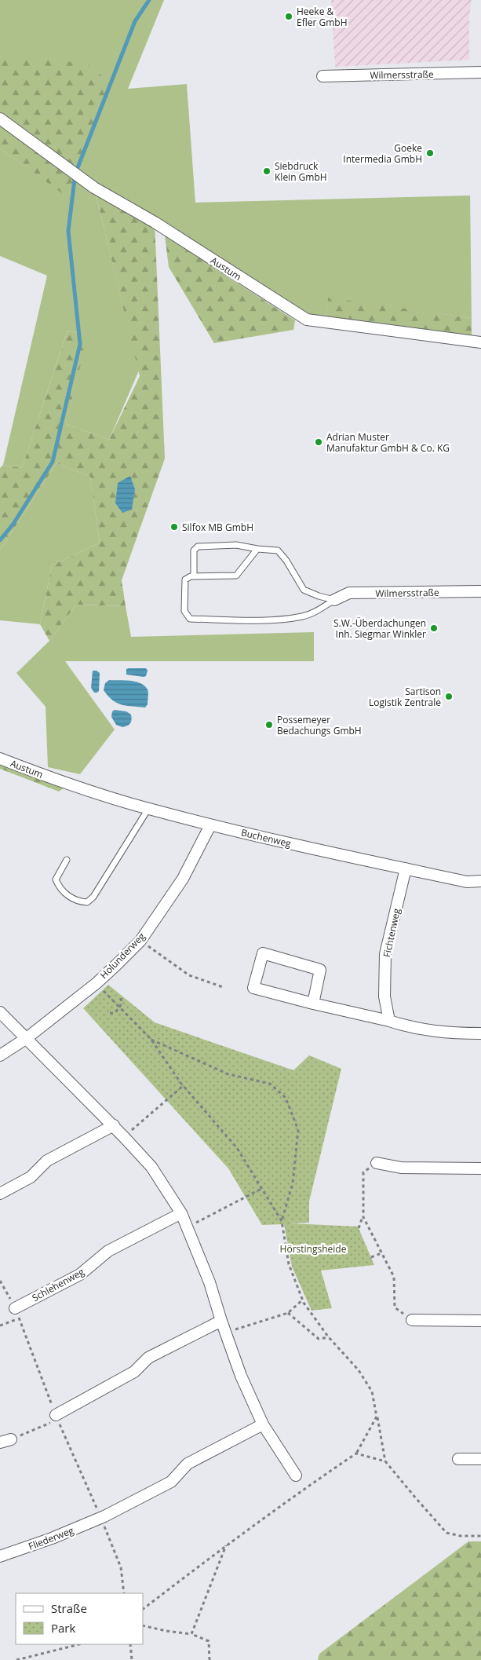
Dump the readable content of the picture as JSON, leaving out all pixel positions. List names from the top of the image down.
{
  "streets": {
    "street": [
      "Wilmersstraße",
      "Austum",
      "Buchenweg",
      "Fichtenweg",
      "Holunderweg",
      "Schlehenweg",
      "Fliederweg"
    ]
  },
  "crossings": [
    ["Austum", "Buchenweg"],
    ["Buchenweg", "Fichtenweg"],
    ["Buchenweg", "Holunderweg"]
  ],
  "parks": ["Hörstingsheide"],
  "places": [
    "Heeke & Efler GmbH",
    "Goeke Intermedia GmbH",
    "Siebdruck Klein GmbH",
    "Adrian Muster Manufaktur GmbH & Co. KG",
    "Silfox MB GmbH",
    "S.W.-Überdachungen Inh. Siegmar Winkler",
    "Sartison Logistik Zentrale",
    "Possemeyer Bedachungs GmbH"
  ],
  "legend": ["Straße", "Park"]
}
